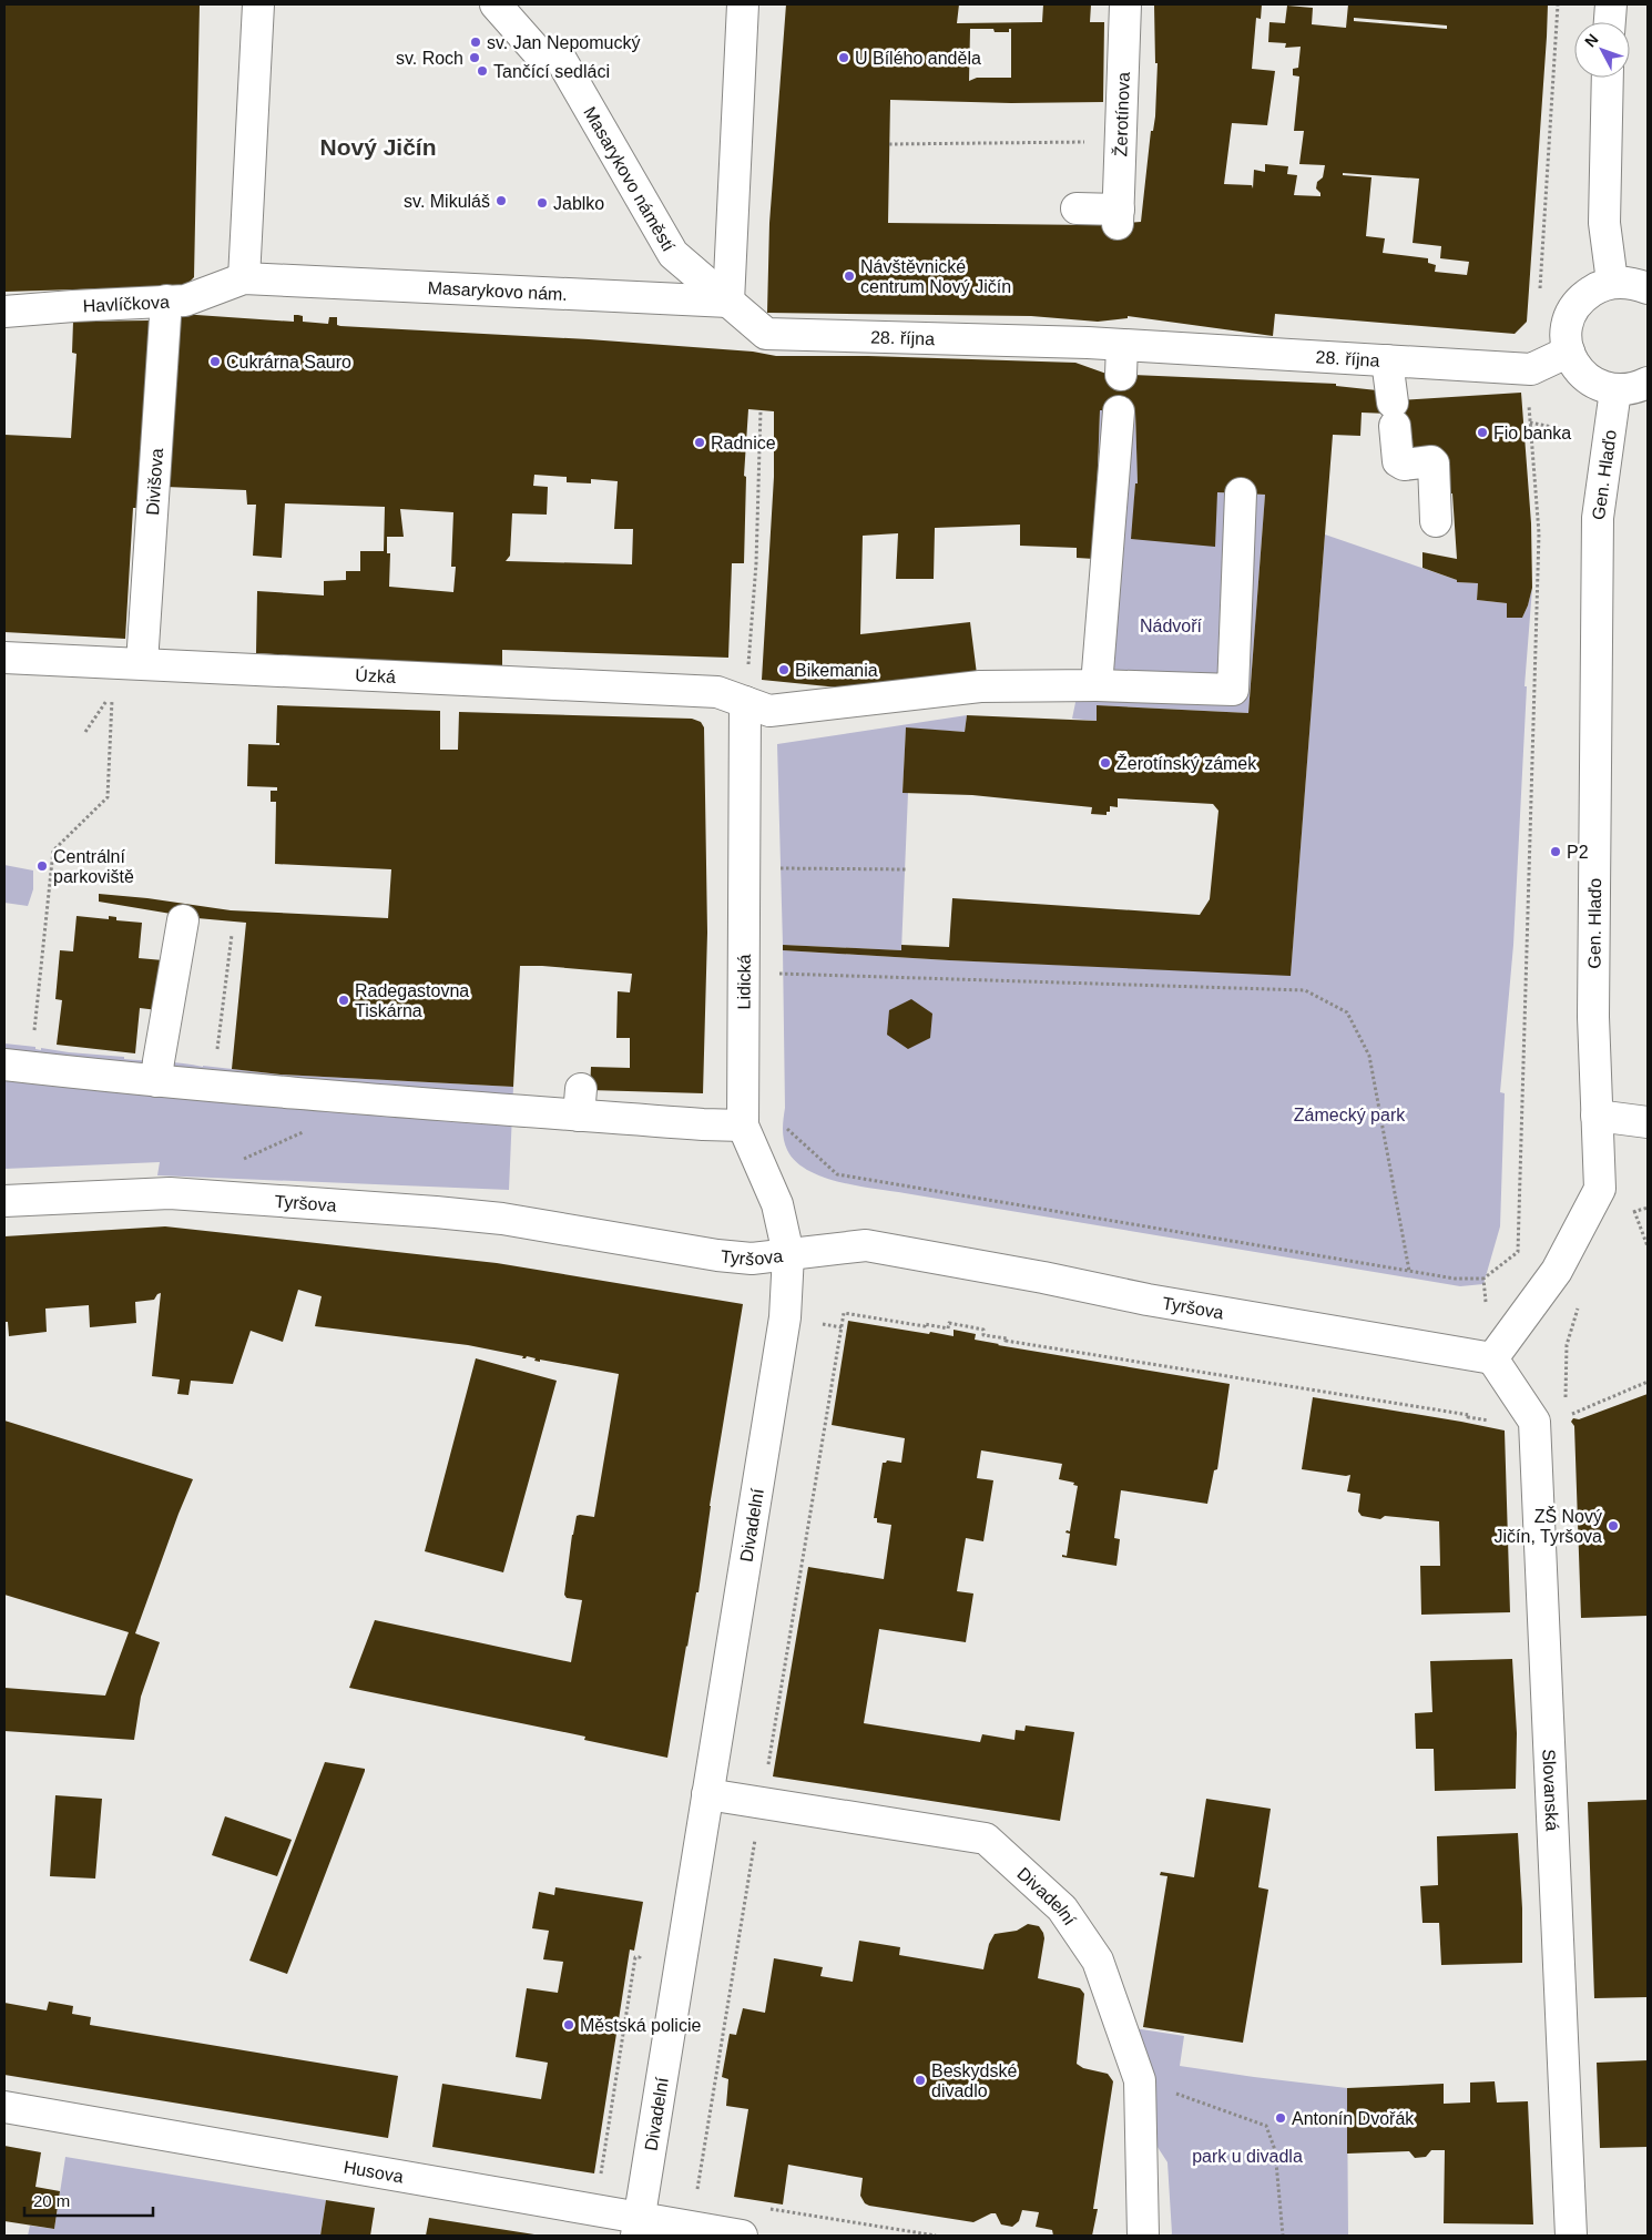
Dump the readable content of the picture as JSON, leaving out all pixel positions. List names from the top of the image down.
{
  "streets": {
    "street": [
      "Žerotínova",
      "Masarykovo náměstí",
      "Masarykovo nám.",
      "Havlíčkova",
      "28. října",
      "Gen. Hlaďo",
      "Divišova",
      "Úzká",
      "Lidická",
      "Tyršova",
      "Divadelní",
      "Slovanská",
      "Husova"
    ]
  },
  "crossings": [
    ["Masarykovo náměstí", "Masarykovo nám."],
    ["Masarykovo náměstí", "28. října"],
    ["Masarykovo nám.", "Havlíčkova"],
    ["Masarykovo nám.", "28. října"],
    ["Havlíčkova", "Divišova"],
    ["Gen. Hlaďo", "Tyršova"],
    ["Divišova", "Úzká"],
    ["Úzká", "Lidická"],
    ["Lidická", "Tyršova"],
    ["Lidická", "Divadelní"],
    ["Tyršova", "Divadelní"],
    ["Divadelní", "Husova"]
  ],
  "districts": ["Nový Jičín"],
  "parks": ["Nádvoří", "Zámecký park", "park u divadla"],
  "places": [
    "sv. Jan Nepomucký",
    "sv. Roch",
    "U Bílého anděla",
    "Tančící sedláci",
    "sv. Mikuláš",
    "Jablko",
    "Návštěvnické centrum Nový Jičín",
    "Cukrárna Sauro",
    "Fio banka",
    "Radnice",
    "Bikemania",
    "Žerotínský zámek",
    "P2",
    "Centrální parkoviště",
    "Radegastovna Tiskárna",
    "ZŠ Nový Jičín, Tyršova",
    "Městská policie",
    "Beskydské divadlo",
    "Antonín Dvořák"
  ],
  "scale_bar": "20 m",
  "north": "top left"
}
